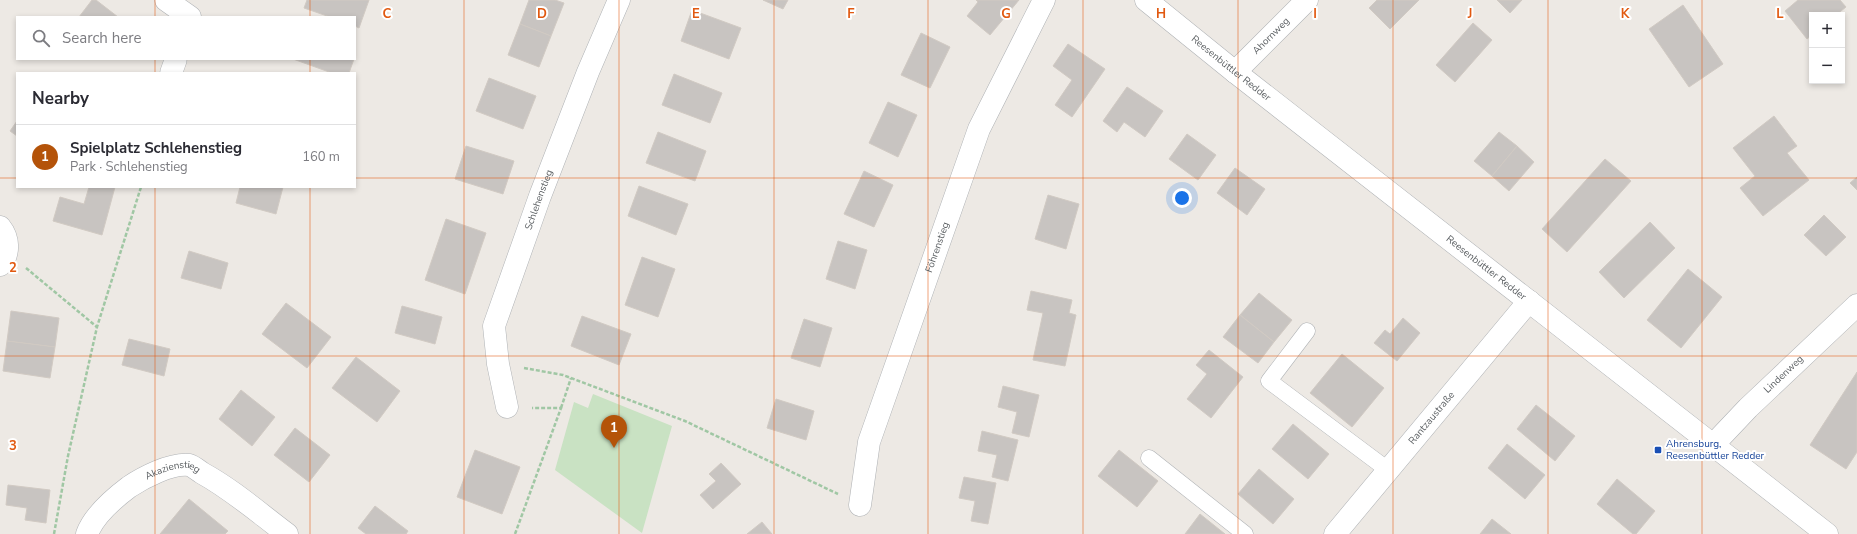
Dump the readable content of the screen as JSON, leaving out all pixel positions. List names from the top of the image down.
{
  "streets": {
    "street": [
      "Ahornweg",
      "Reesenbüttler Redder",
      "Schlehenstieg",
      "Föhrenstieg",
      "Lindenweg",
      "Rantzaustraße",
      "Akazienstieg"
    ]
  },
  "crossings": [
    ["Ahornweg", "Reesenbüttler Redder"],
    ["Reesenbüttler Redder", "Lindenweg"],
    ["Reesenbüttler Redder", "Rantzaustraße"]
  ],
  "places": {
    "transit": ["Ahrensburg, Reesenbüttler Redder"]
  },
  "page": {
    "map_buttons": ["+", "−"],
    "search": "Search here",
    "heading": "Nearby",
    "list": [
      {
        "mark": "1",
        "name": "Spielplatz Schlehenstieg",
        "note": "Park · Schlehenstieg",
        "value": "160 m"
      }
    ],
    "pins": "1"
  },
  "grid": {
    "columns": [
      "C",
      "D",
      "E",
      "F",
      "G",
      "H",
      "I",
      "J",
      "K",
      "L"
    ],
    "rows": ["2", "3"]
  }
}
